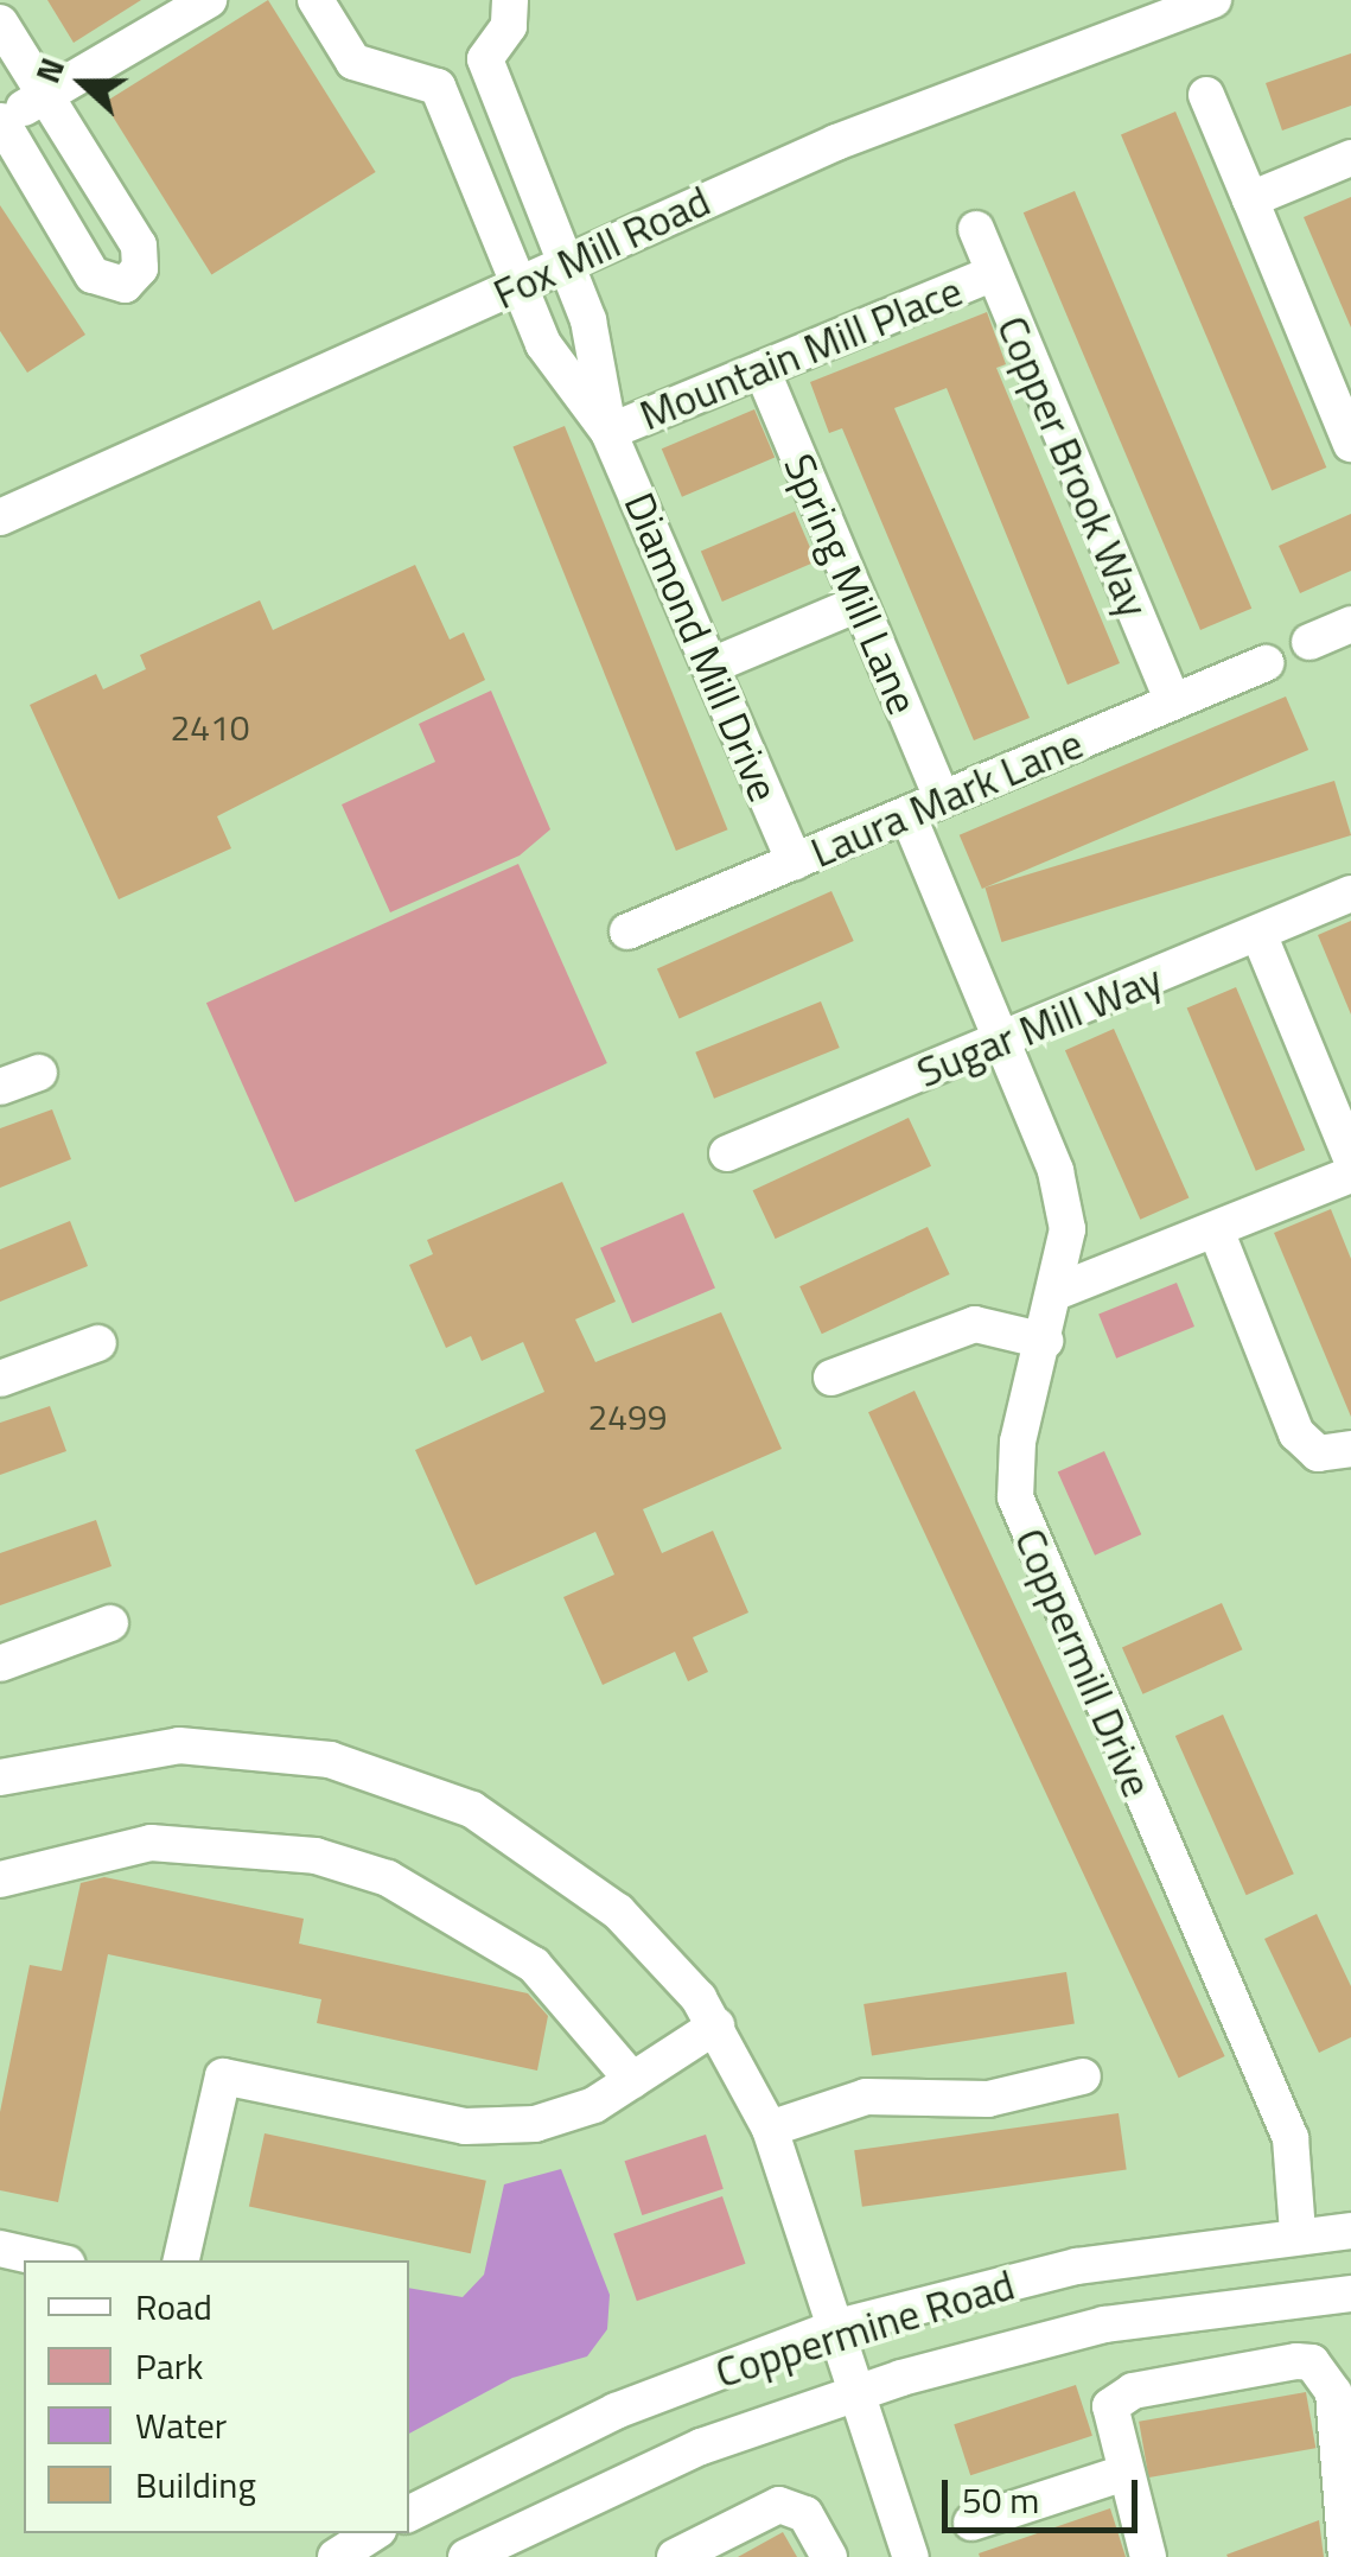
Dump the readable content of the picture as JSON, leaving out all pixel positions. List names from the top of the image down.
{
  "streets": {
    "street": [
      "Fox Mill Road",
      "Mountain Mill Place",
      "Copper Brook Way",
      "Spring Mill Lane",
      "Diamond Mill Drive",
      "Laura Mark Lane",
      "Sugar Mill Way",
      "Coppermill Drive",
      "Coppermine Road"
    ]
  },
  "crossings": [
    ["Fox Mill Road", "Diamond Mill Drive"],
    ["Mountain Mill Place", "Copper Brook Way"],
    ["Mountain Mill Place", "Spring Mill Lane"],
    ["Mountain Mill Place", "Diamond Mill Drive"],
    ["Copper Brook Way", "Laura Mark Lane"],
    ["Spring Mill Lane", "Laura Mark Lane"],
    ["Diamond Mill Drive", "Laura Mark Lane"],
    ["Laura Mark Lane", "Coppermill Drive"],
    ["Sugar Mill Way", "Coppermill Drive"],
    ["Coppermill Drive", "Coppermine Road"]
  ],
  "house_numbers": ["2410", "2499"],
  "legend": [
    "Road",
    "Park",
    "Water",
    "Building"
  ],
  "scale_bar": "50 m",
  "north": "left"
}
